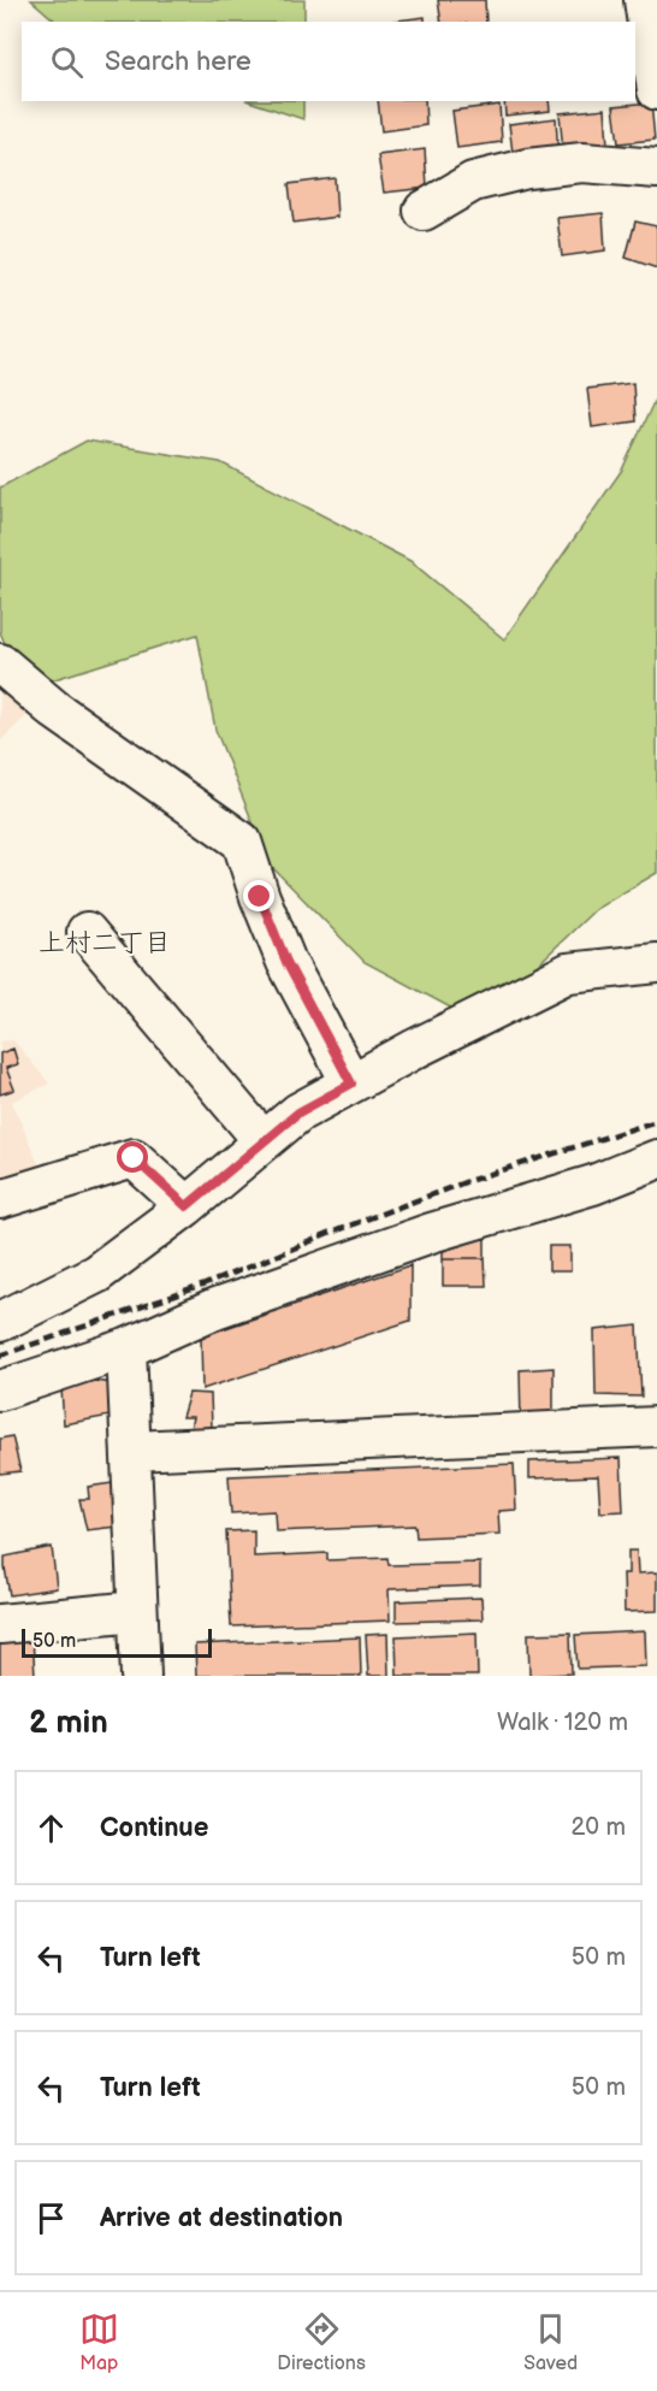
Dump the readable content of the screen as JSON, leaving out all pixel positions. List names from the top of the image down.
{
  "districts": ["上村二丁目"],
  "scale_bar": "50 m",
  "page": {
    "search": "Search here",
    "scale": "50 m",
    "heading": ["2 min", "Walk · 120 m"],
    "list": [
      ["Continue", "20 m"],
      ["Turn left", "50 m"],
      ["Turn left", "50 m"],
      "Arrive at destination"
    ],
    "nav": ["Map", "Directions", "Saved"]
  }
}
